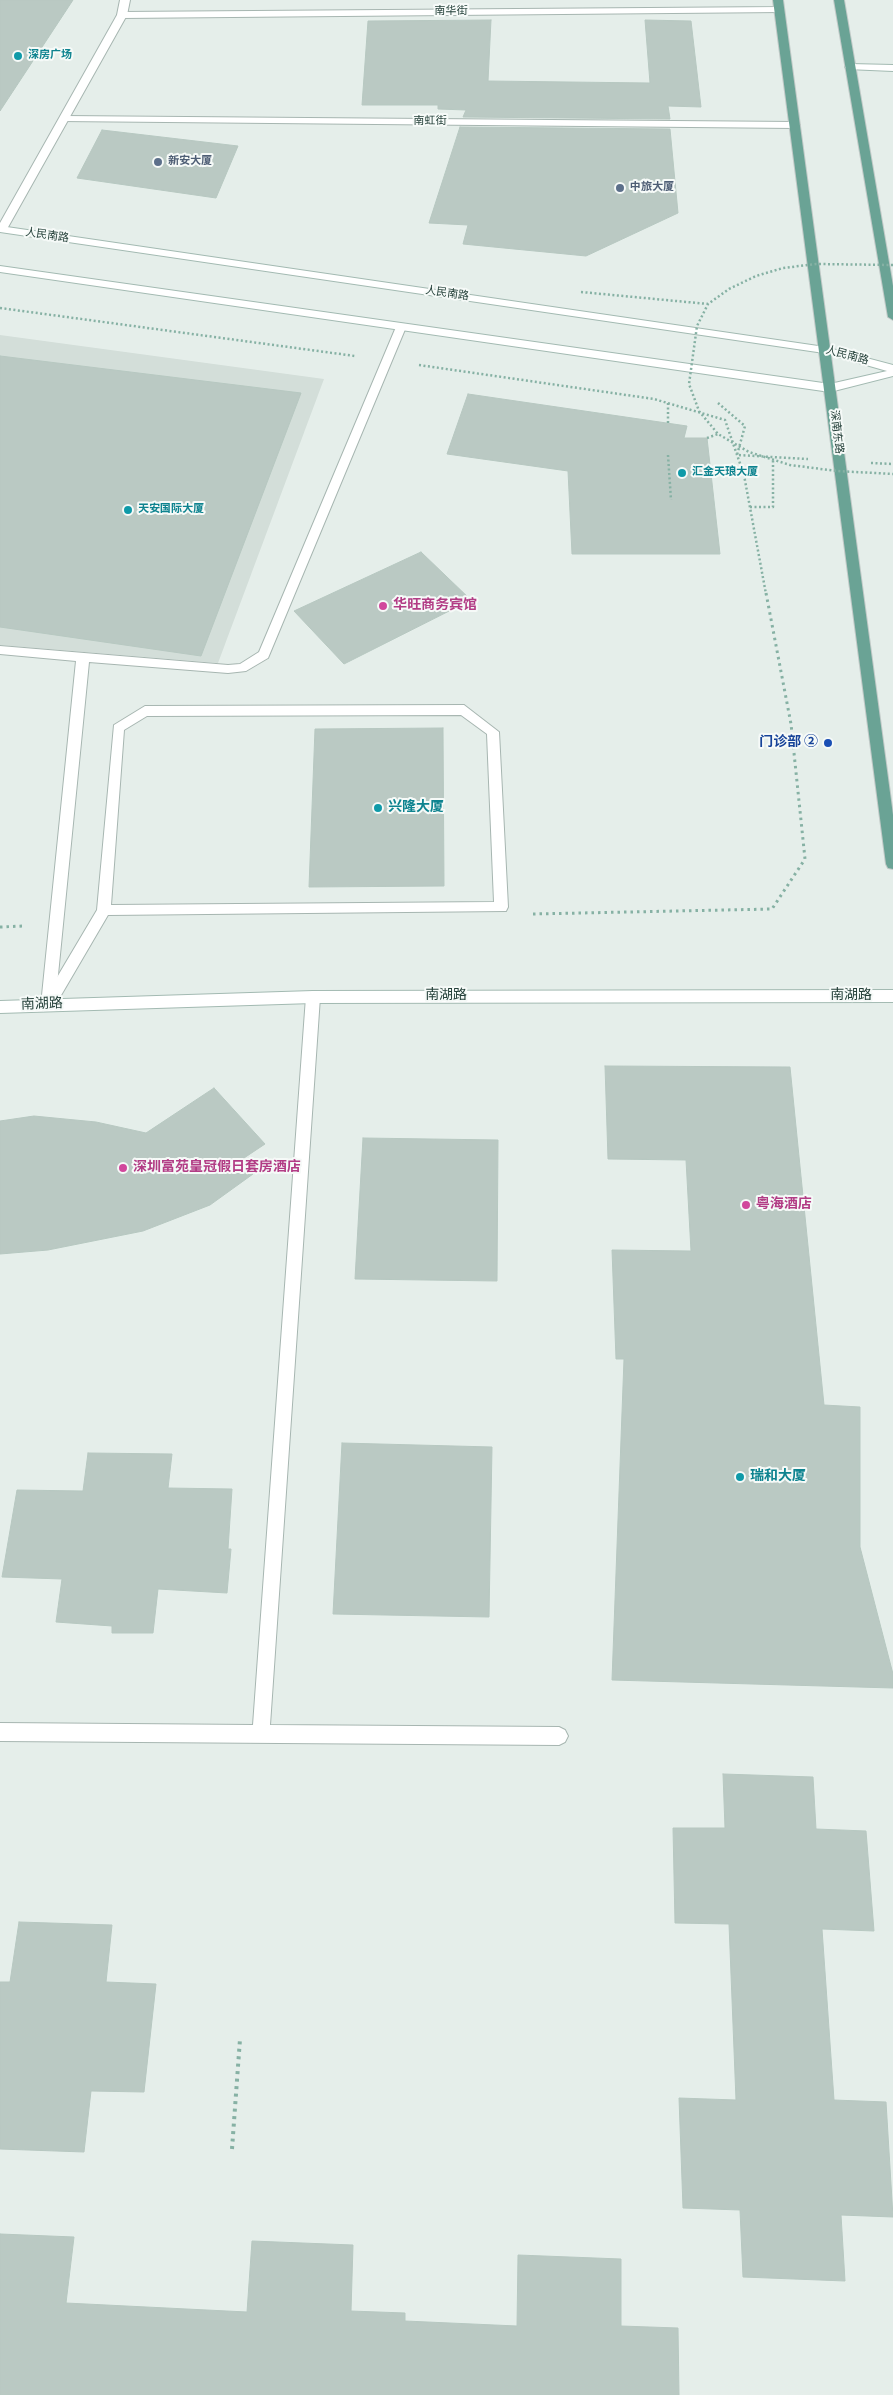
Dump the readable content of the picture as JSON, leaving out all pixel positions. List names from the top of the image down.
{
  "streets": {
    "main road": ["深南东路"],
    "street": [
      "南华街",
      "南虹街",
      "人民南路",
      "南湖路"
    ]
  },
  "crossings": [
    ["南华街", "深南东路"],
    ["南虹街", "深南东路"],
    ["人民南路", "深南东路"]
  ],
  "places": [
    "深房广场",
    "新安大厦",
    "中旅大厦",
    "汇金天琅大厦",
    "天安国际大厦",
    "华旺商务宾馆",
    "门诊部 ②",
    "兴隆大厦",
    "深圳富苑皇冠假日套房酒店",
    "粤海酒店",
    "瑞和大厦"
  ]
}
